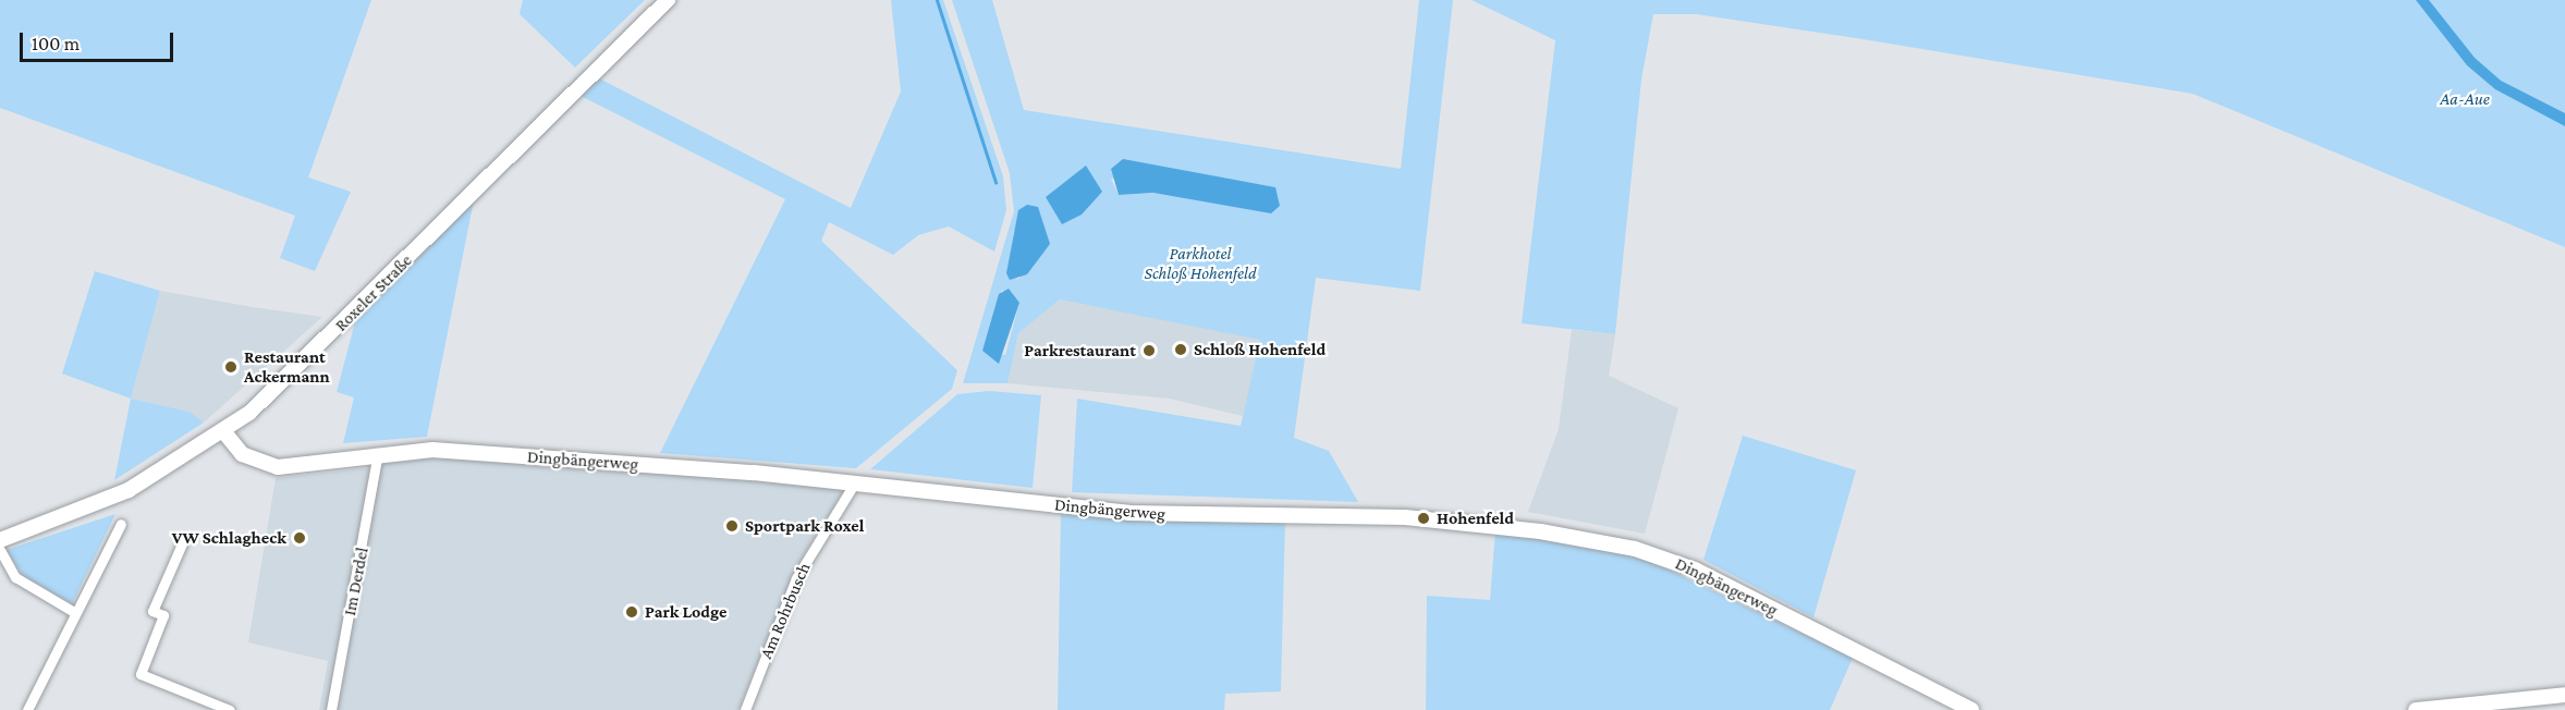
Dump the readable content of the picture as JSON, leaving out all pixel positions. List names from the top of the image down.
{
  "streets": {
    "main road": ["Roxeler Straße", "Dingbängerweg"],
    "street": ["Im Derdel", "Am Rohrbusch"]
  },
  "crossings": [
    ["Roxeler Straße", "Dingbängerweg"],
    ["Dingbängerweg", "Im Derdel"],
    ["Dingbängerweg", "Am Rohrbusch"]
  ],
  "parks": ["Aa-Aue", "Parkhotel Schloß Hohenfeld"],
  "places": [
    "Schloß Hohenfeld",
    "Parkrestaurant",
    "Restaurant Ackermann",
    "Hohenfeld",
    "Sportpark Roxel",
    "VW Schlagheck",
    "Park Lodge"
  ],
  "scale_bar": "100 m"
}
